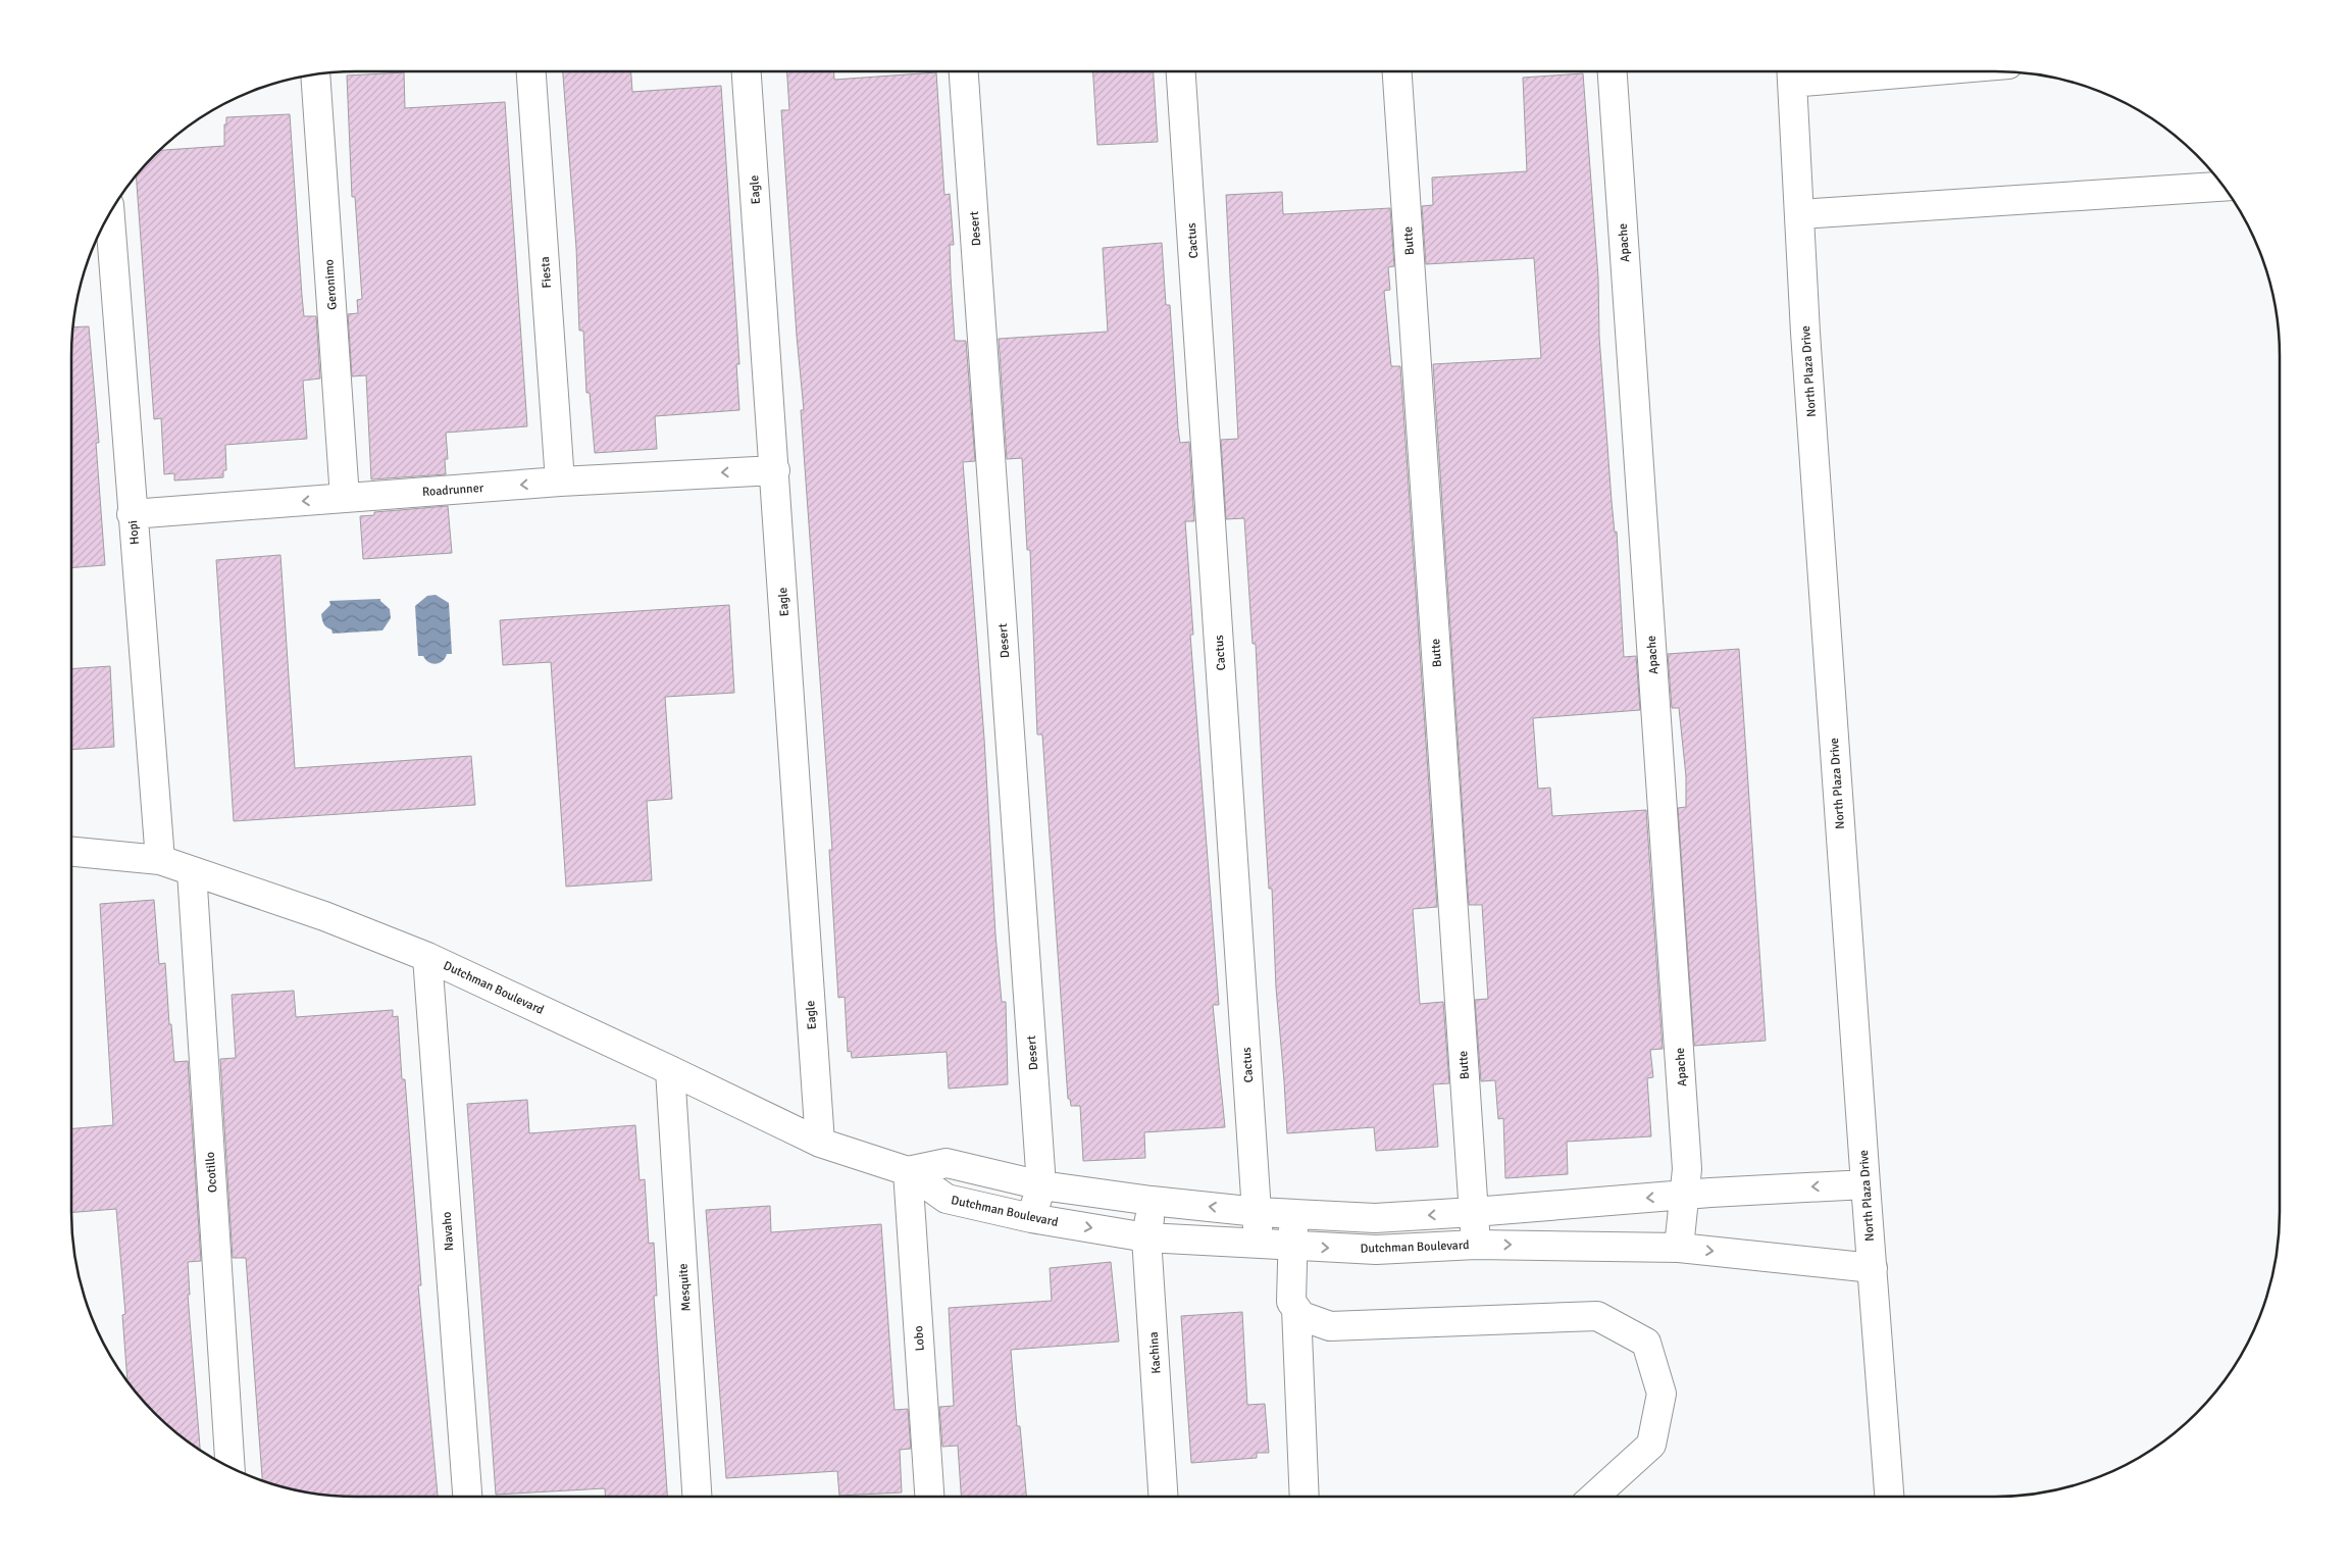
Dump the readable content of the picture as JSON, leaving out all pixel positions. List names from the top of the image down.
{
  "streets": {
    "street": [
      "Eagle",
      "Desert",
      "Cactus",
      "Butte",
      "Apache",
      "Fiesta",
      "Geronimo",
      "North Plaza Drive",
      "Roadrunner",
      "Hopi",
      "Dutchman Boulevard",
      "Ocotillo",
      "Navaho",
      "Mesquite",
      "Lobo",
      "Kachina"
    ]
  },
  "crossings": [
    ["Eagle", "Roadrunner"],
    ["Eagle", "Dutchman Boulevard"],
    ["Desert", "Dutchman Boulevard"],
    ["Cactus", "Dutchman Boulevard"],
    ["Butte", "Dutchman Boulevard"],
    ["Apache", "Dutchman Boulevard"],
    ["Fiesta", "Roadrunner"],
    ["Geronimo", "Roadrunner"],
    ["North Plaza Drive", "Dutchman Boulevard"],
    ["Roadrunner", "Hopi"],
    ["Hopi", "Dutchman Boulevard"],
    ["Dutchman Boulevard", "Ocotillo"],
    ["Dutchman Boulevard", "Navaho"],
    ["Dutchman Boulevard", "Mesquite"],
    ["Dutchman Boulevard", "Lobo"],
    ["Dutchman Boulevard", "Kachina"]
  ],
  "one_way": ["Roadrunner"]
}
